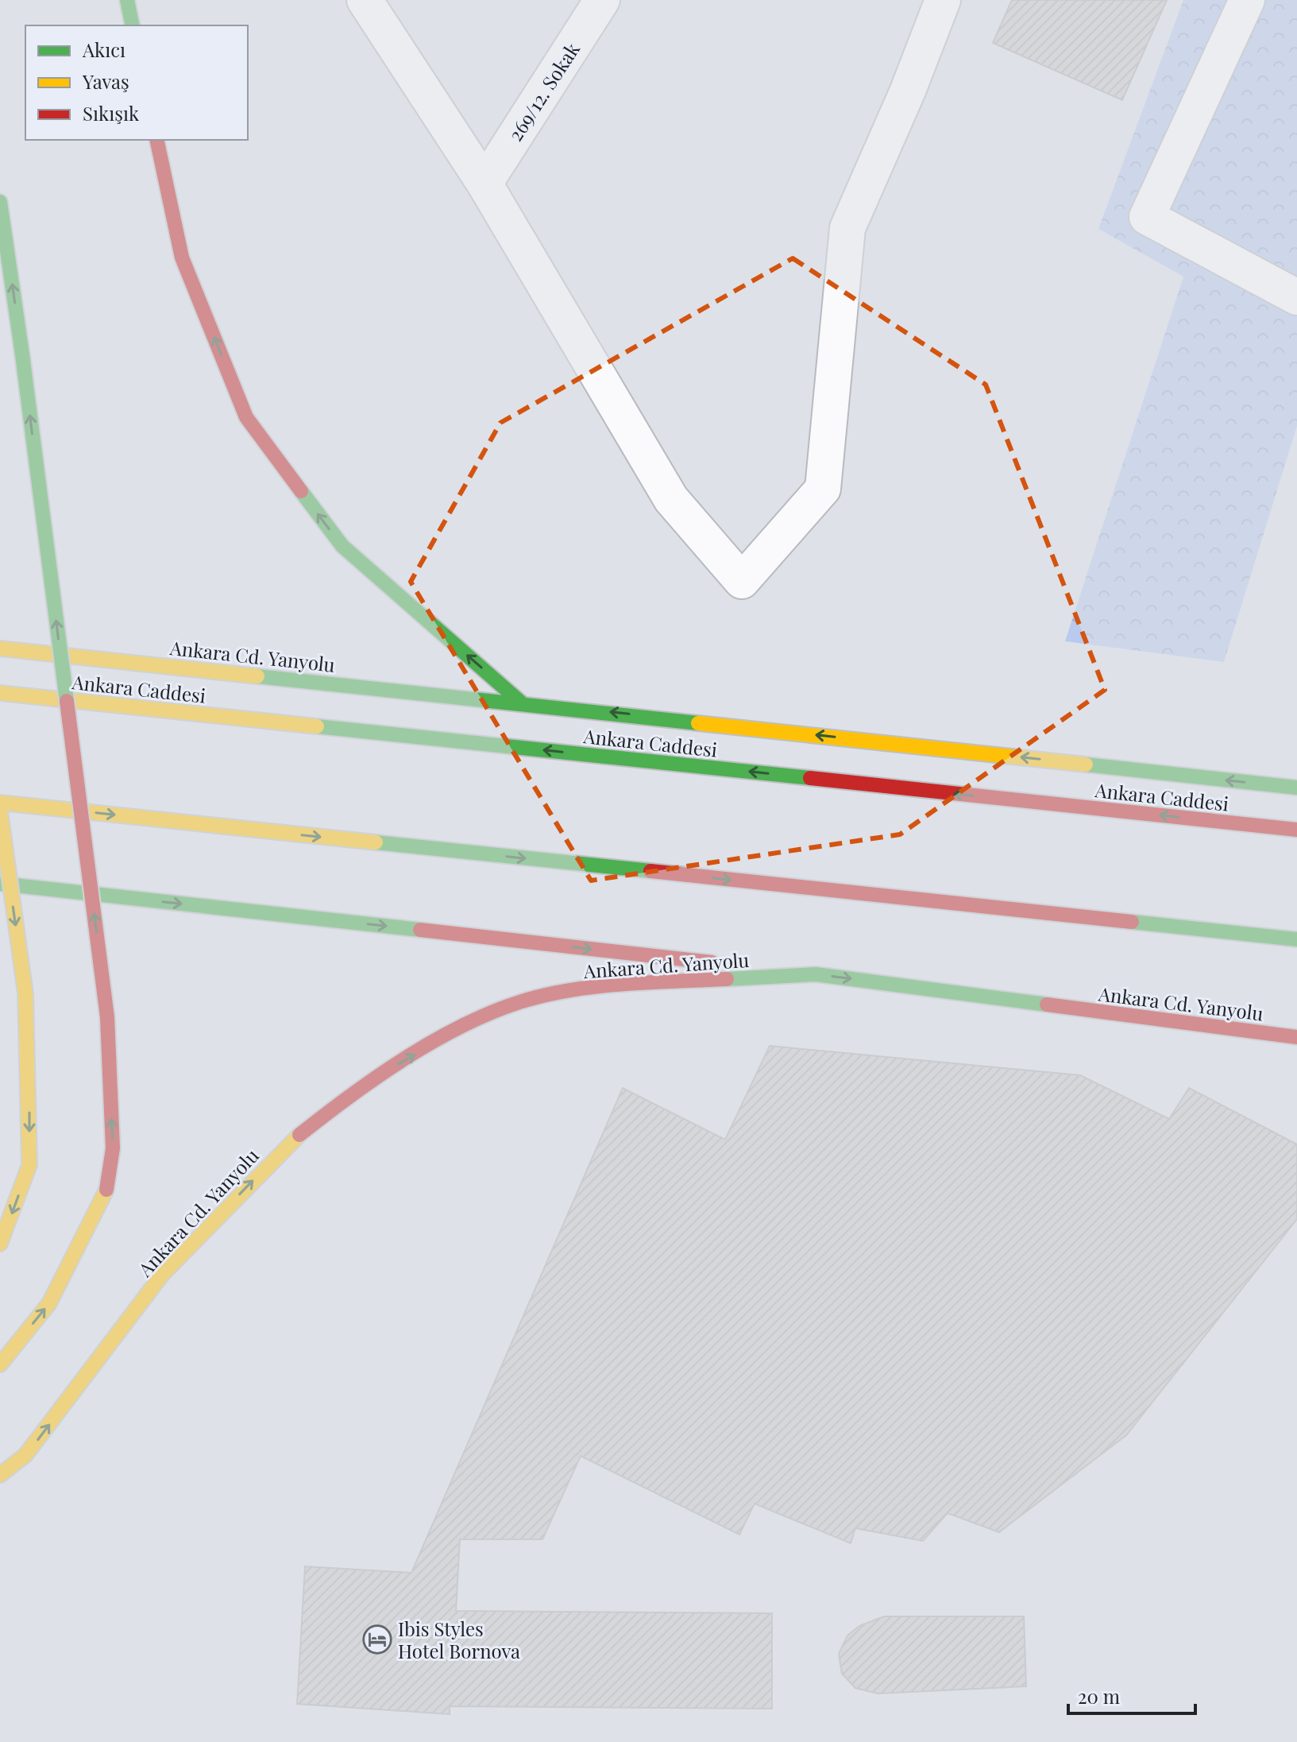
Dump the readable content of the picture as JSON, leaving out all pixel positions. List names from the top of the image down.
{
  "streets": {
    "main road": ["Ankara Cd. Yanyolu", "Ankara Caddesi"],
    "street": ["269/12. Sokak"]
  },
  "places": {
    "hotel": ["Ibis Styles Hotel Bornova"]
  },
  "legend": ["Akıcı", "Yavaş", "Sıkışık"],
  "scale_bar": "20 m"
}
